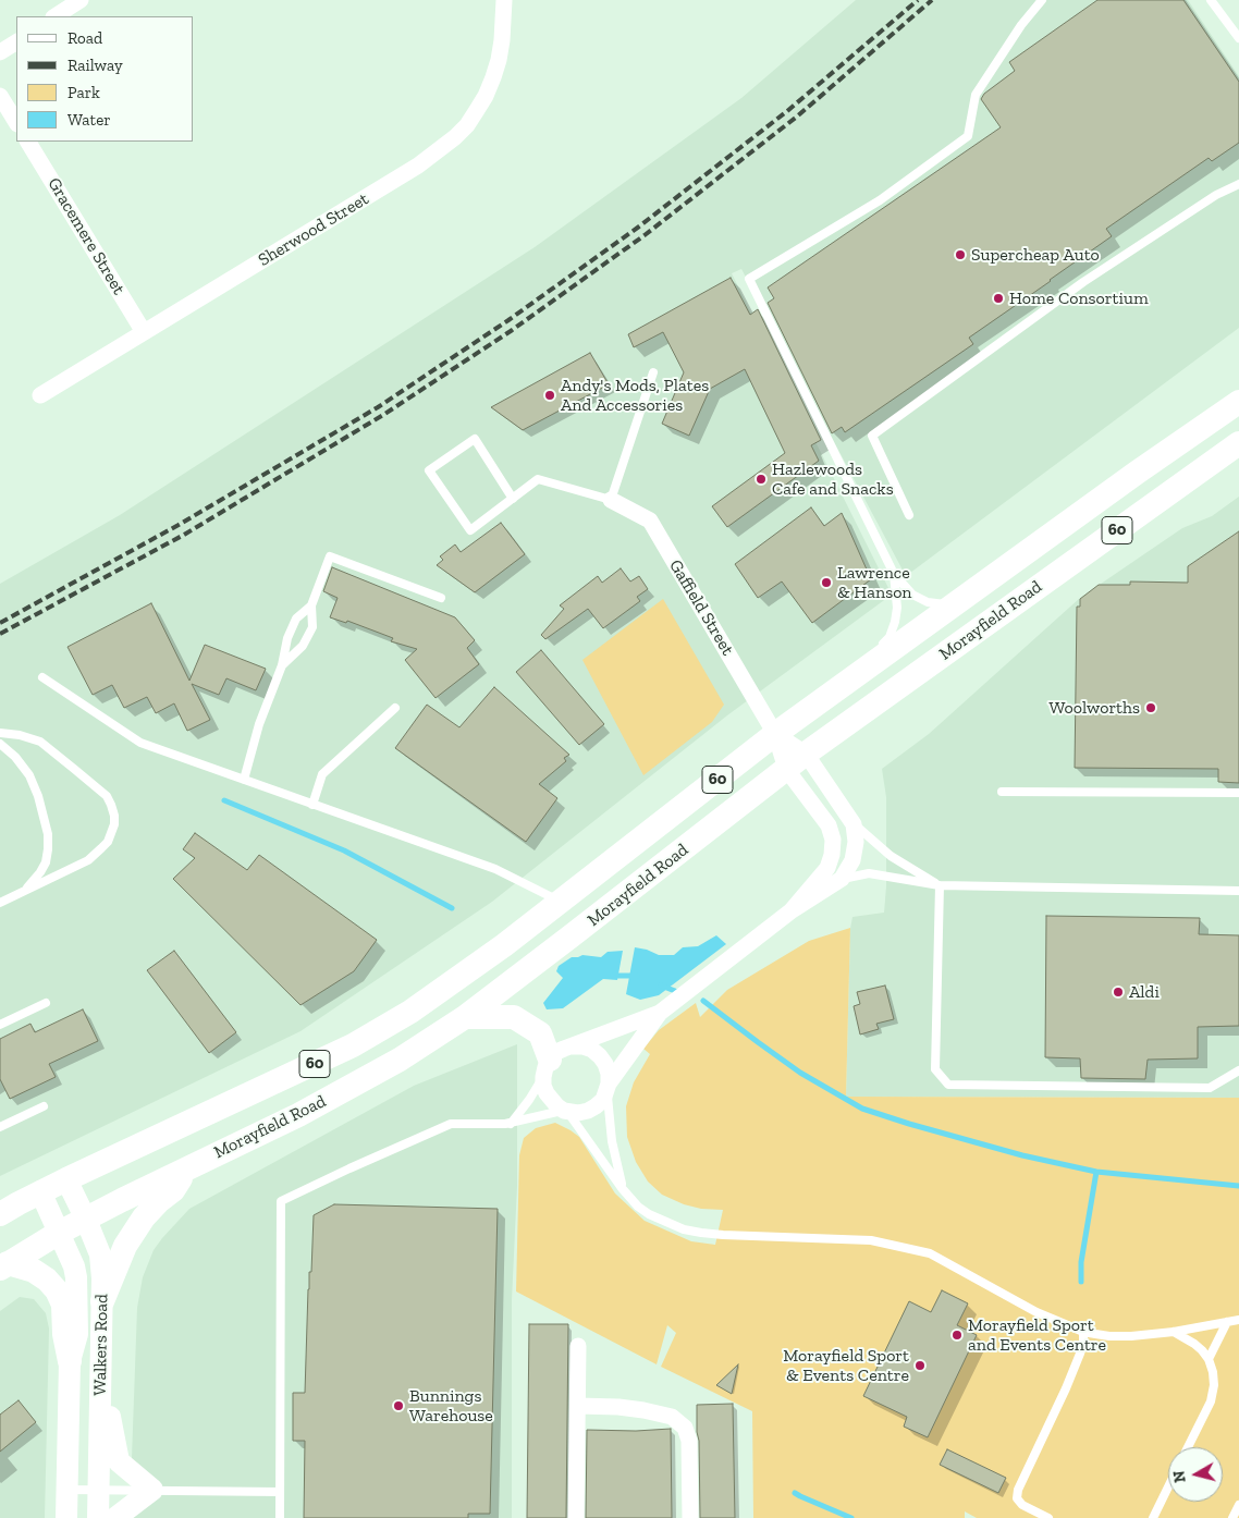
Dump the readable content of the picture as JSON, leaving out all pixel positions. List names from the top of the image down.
{
  "streets": {
    "main road": ["60", "Morayfield Road", "Walkers Road"],
    "street": ["Sherwood Street", "Gracemere Street", "Gaffield Street"]
  },
  "crossings": [
    ["Sherwood Street", "Gracemere Street"],
    ["Gaffield Street", "Morayfield Road"],
    ["Morayfield Road", "Walkers Road"]
  ],
  "places": [
    "Supercheap Auto",
    "Home Consortium",
    "Andy's Mods, Plates And Accessories",
    "Hazlewoods Cafe and Snacks",
    "Lawrence & Hanson",
    "Woolworths",
    "Aldi",
    "Morayfield Sport and Events Centre",
    "Morayfield Sport & Events Centre",
    "Bunnings Warehouse"
  ],
  "legend": [
    "Road",
    "Railway",
    "Park",
    "Water"
  ],
  "north": "left"
}
